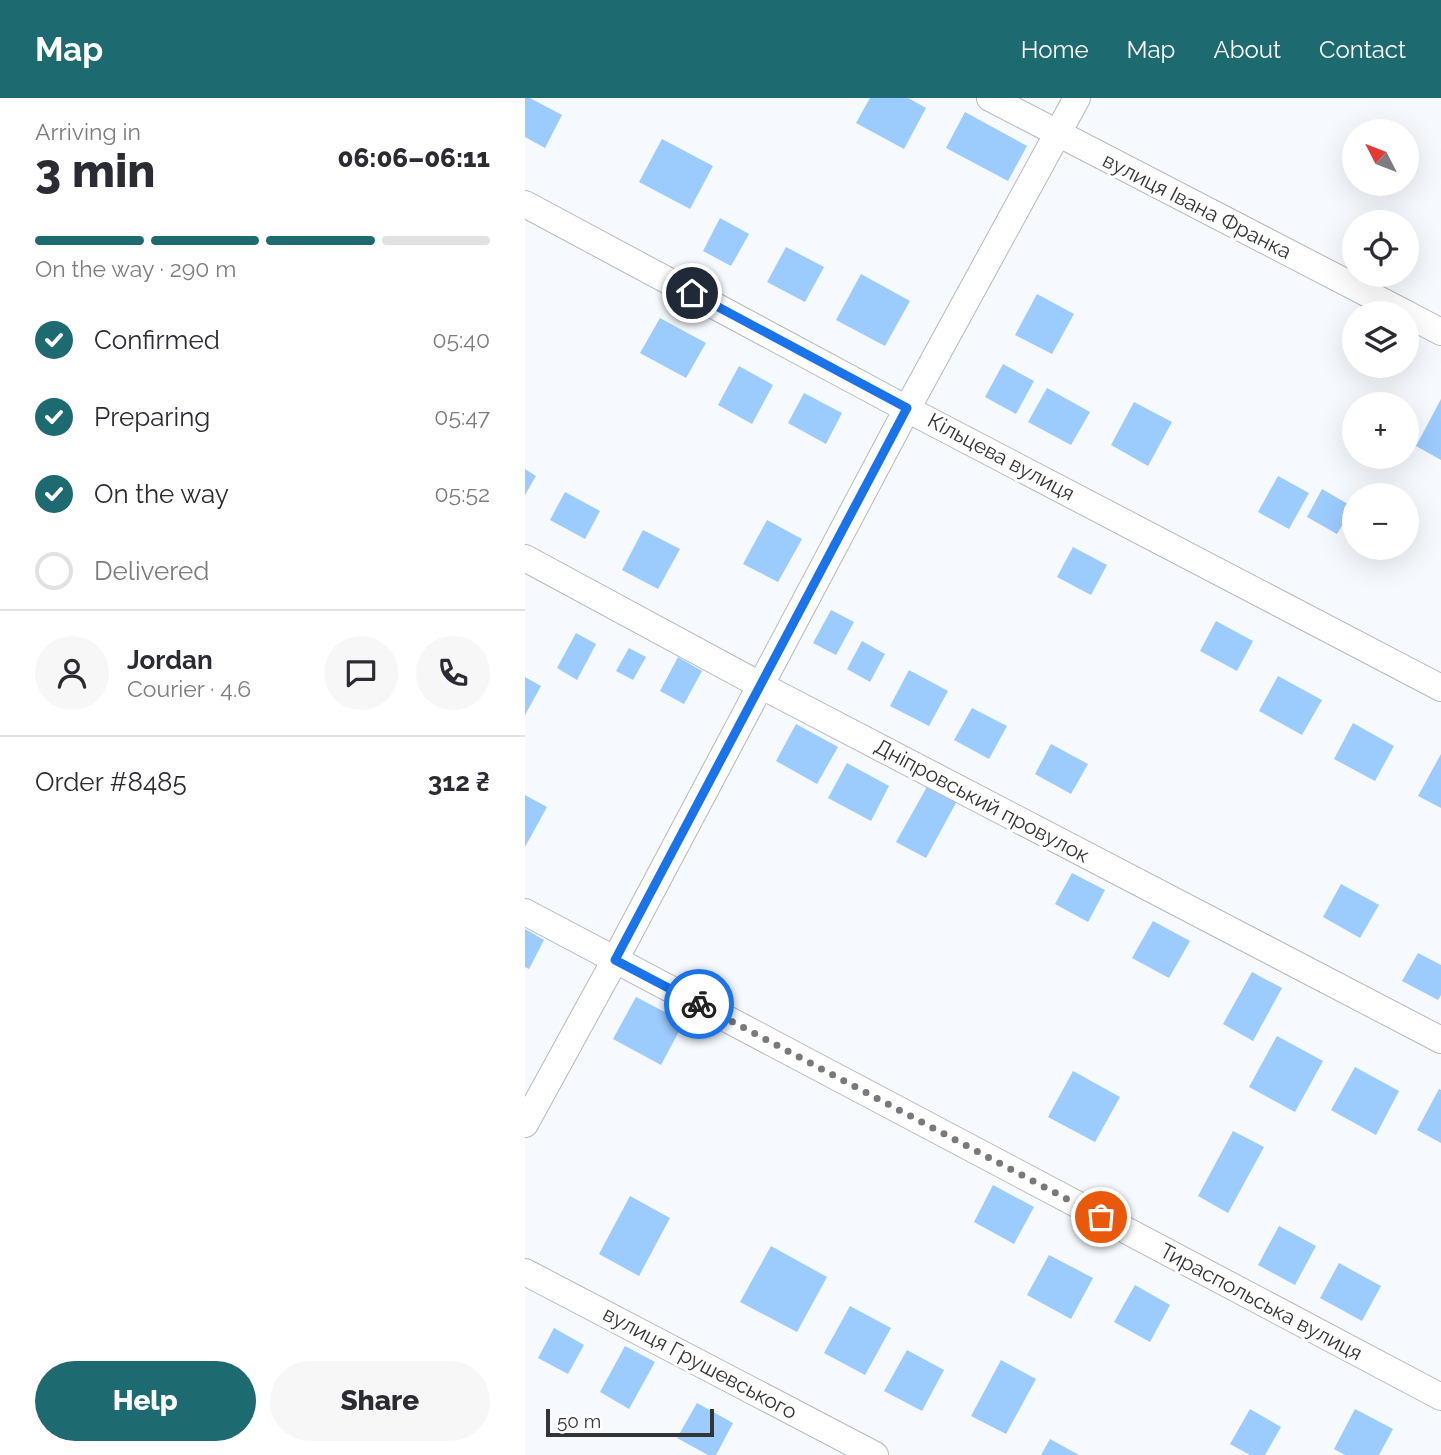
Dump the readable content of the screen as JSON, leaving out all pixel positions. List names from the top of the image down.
{
  "streets": {
    "street": [
      "вулиця Івана Франка",
      "Кільцева вулиця",
      "Дніпровський провулок",
      "Тираспольська вулиця",
      "вулиця Грушевського"
    ]
  },
  "scale_bar": "50 m",
  "north": "top left",
  "page": {
    "header": "Map",
    "nav": [
      "Home",
      "Map",
      "About",
      "Contact"
    ],
    "heading": ["3 min", "Arriving in", "06:06–06:11"],
    "panel": [
      "Jordan",
      "Courier · 4.6",
      "Order #8485",
      "312 ₴"
    ],
    "map_buttons": ["+", "−"],
    "bar": "On the way · 290 m",
    "list": [
      ["Confirmed", "05:40"],
      ["Preparing", "05:47"],
      ["On the way", "05:52"],
      "Delivered"
    ],
    "buttons": ["Help", "Share"],
    "scale": "50 m"
  }
}
